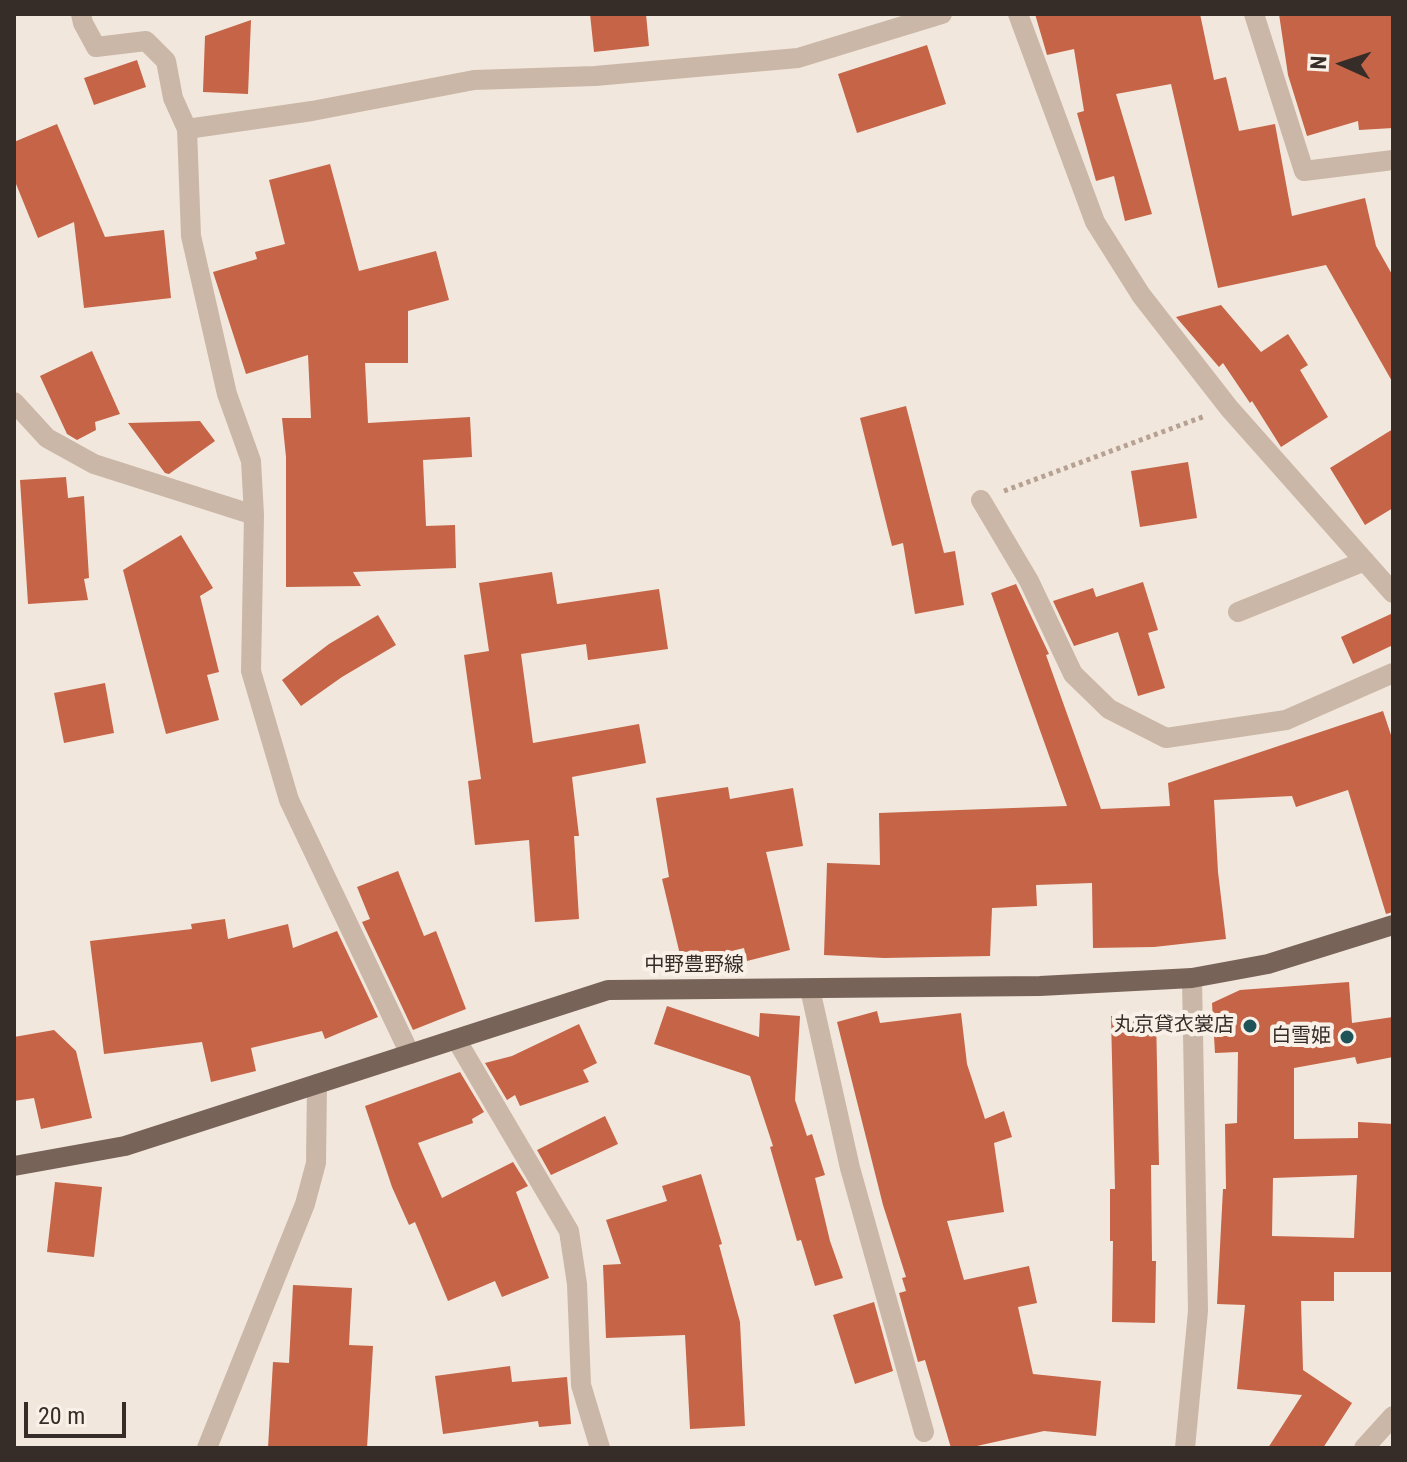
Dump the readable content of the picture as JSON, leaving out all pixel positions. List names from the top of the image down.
{
  "streets": {
    "main road": ["中野豊野線"]
  },
  "places": ["丸京貸衣裳店", "白雪姫"],
  "scale_bar": "20 m",
  "north": "left"
}
